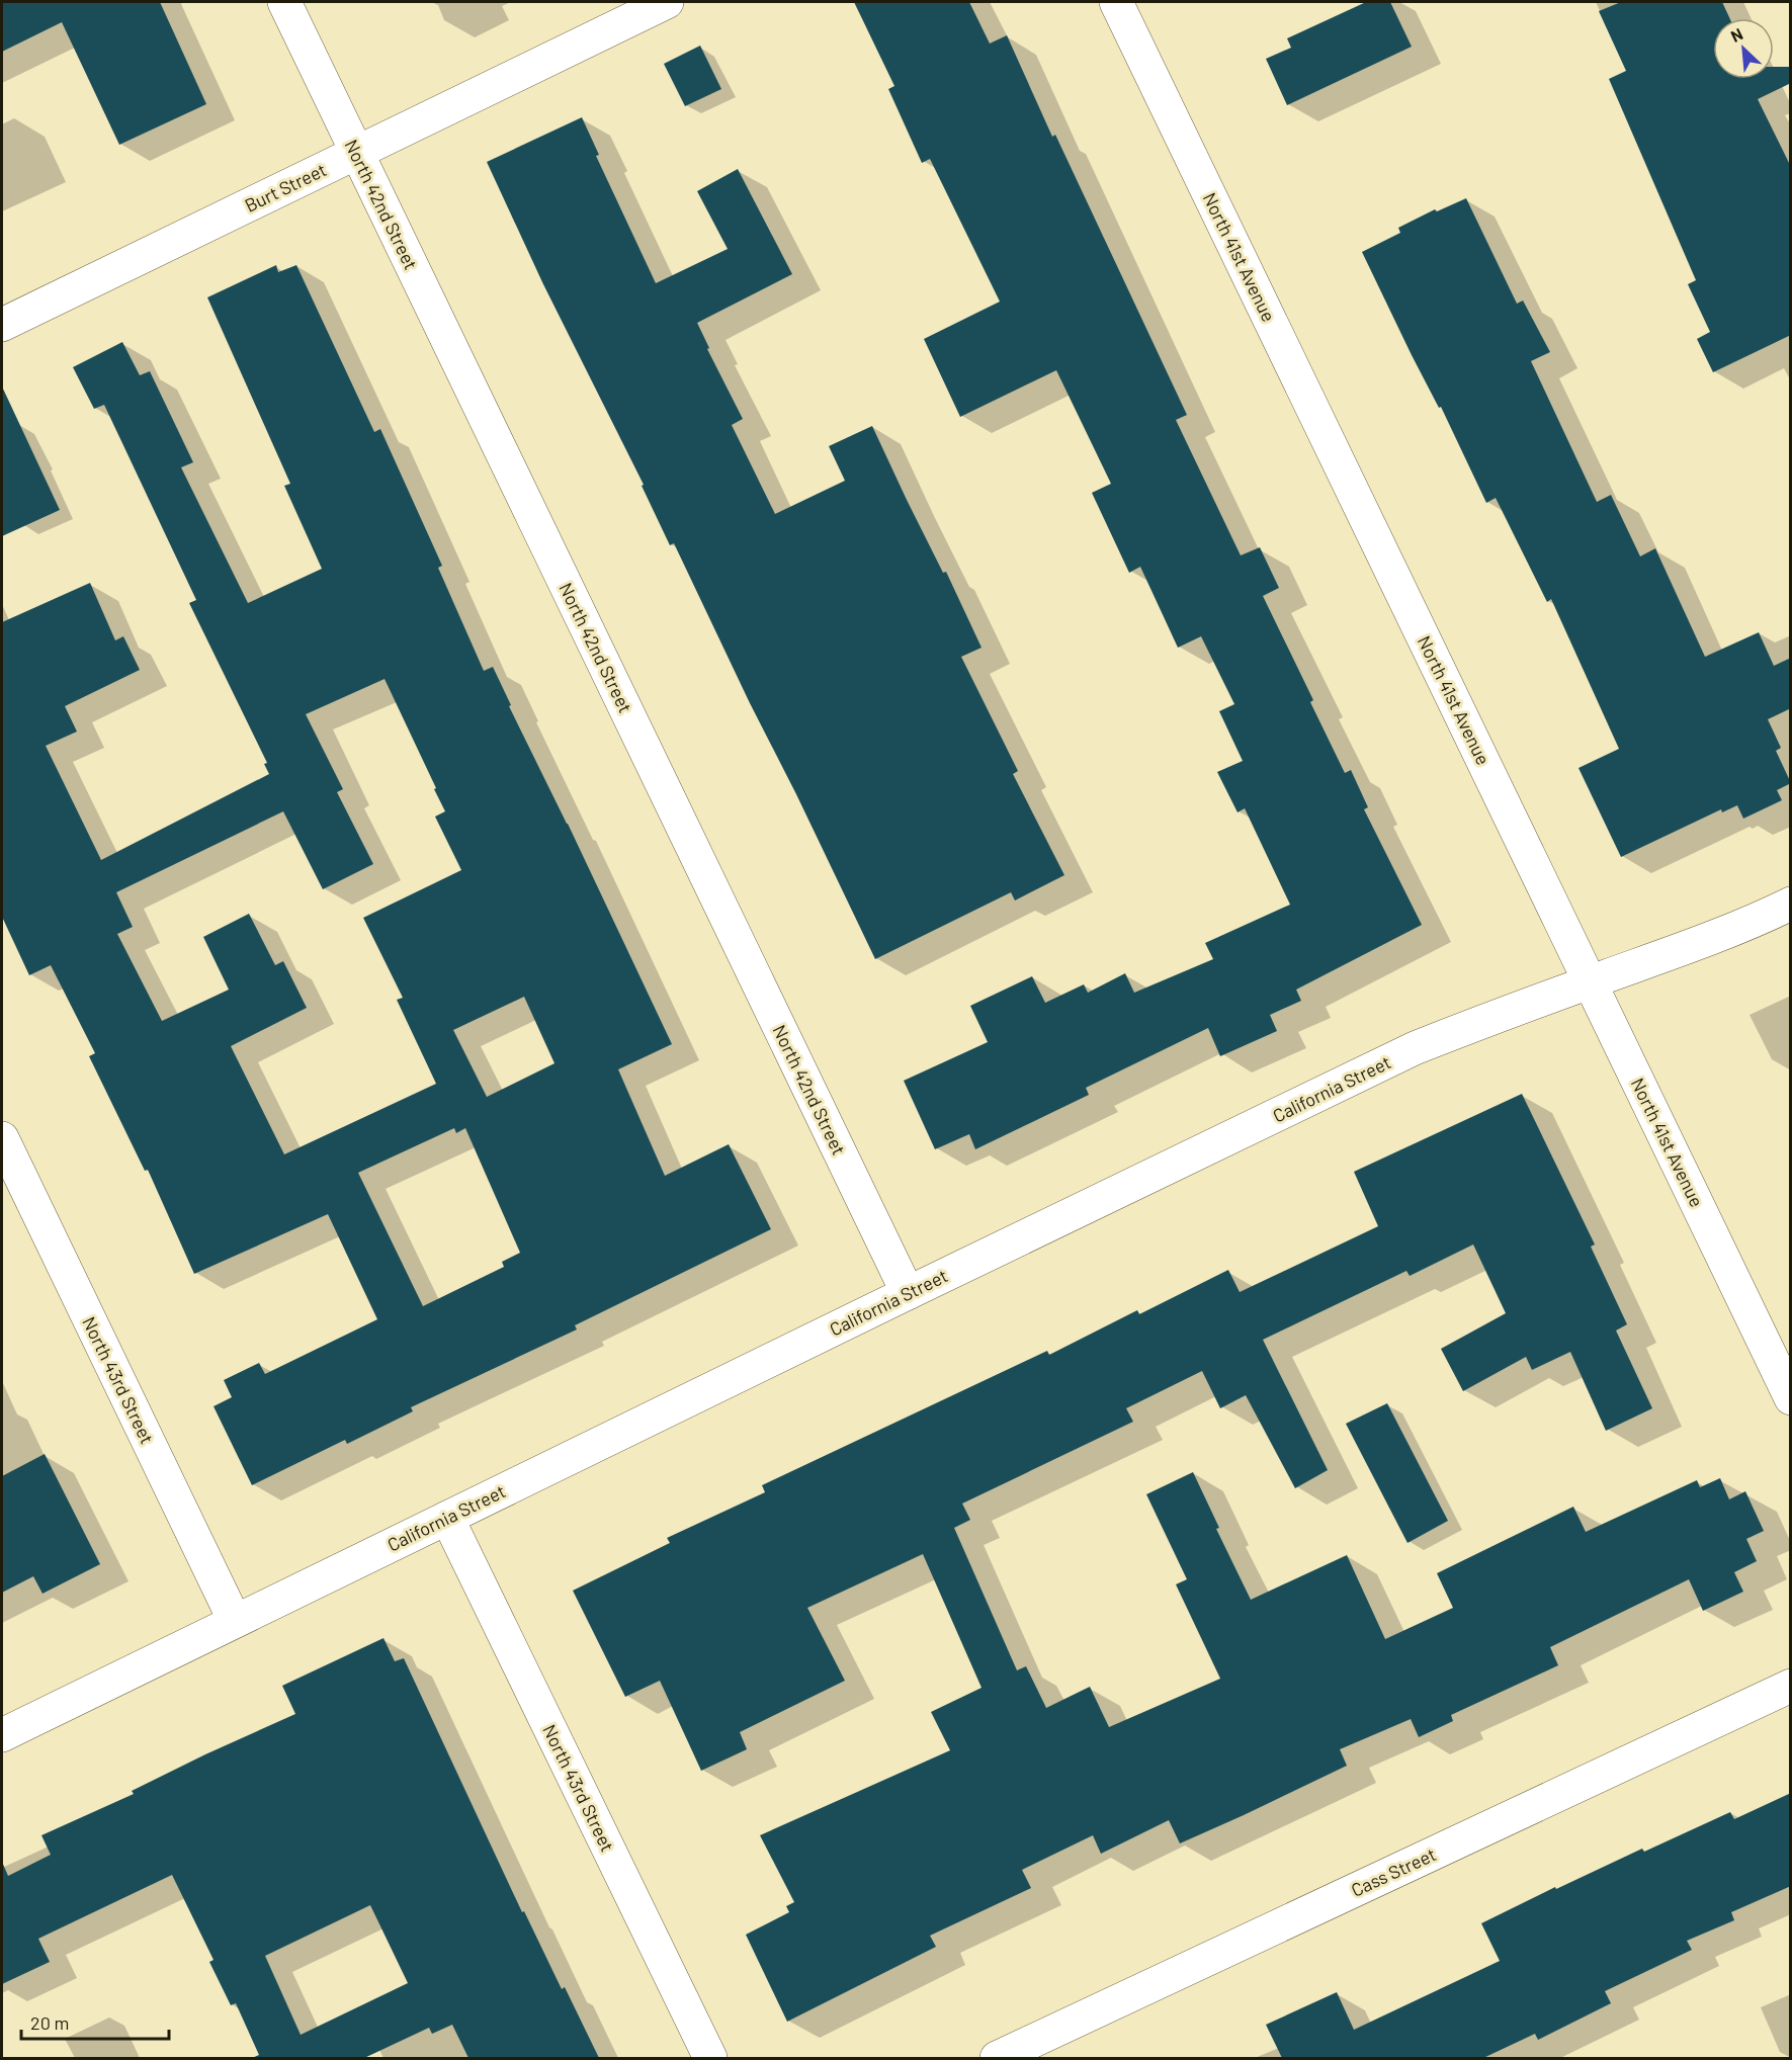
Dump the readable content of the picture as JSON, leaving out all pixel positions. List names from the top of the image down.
{
  "streets": {
    "street": [
      "Burt Street",
      "North 42nd Street",
      "North 41st Avenue",
      "California Street",
      "North 43rd Street",
      "Cass Street"
    ]
  },
  "crossings": [
    ["Burt Street", "North 42nd Street"],
    ["North 42nd Street", "California Street"],
    ["North 41st Avenue", "California Street"],
    ["California Street", "North 43rd Street"]
  ],
  "scale_bar": "20 m",
  "north": "top left"
}
